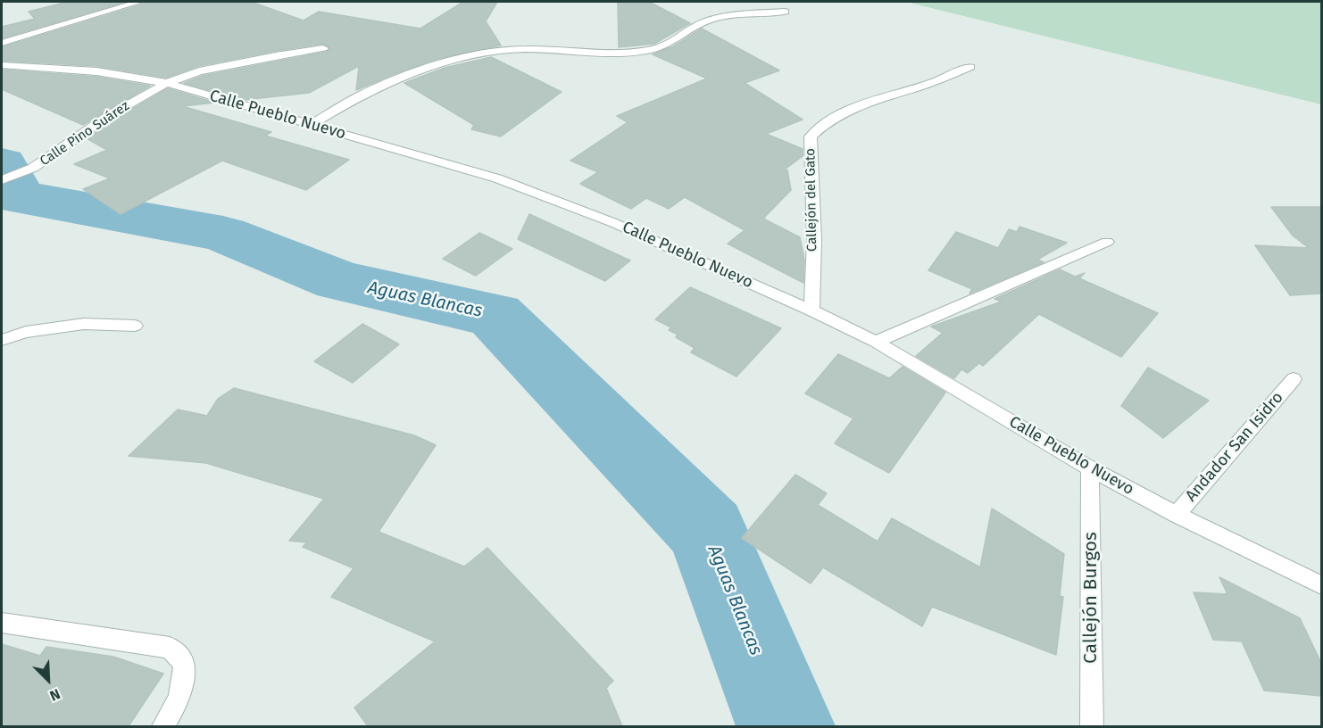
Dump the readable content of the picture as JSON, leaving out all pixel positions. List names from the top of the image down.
{
  "streets": {
    "street": [
      "Calle Pueblo Nuevo",
      "Calle Pino Suárez",
      "Callejón del Gato",
      "Andador San Isidro",
      "Callejón Burgos"
    ]
  },
  "crossings": [
    ["Calle Pueblo Nuevo", "Calle Pino Suárez"],
    ["Calle Pueblo Nuevo", "Callejón del Gato"],
    ["Calle Pueblo Nuevo", "Andador San Isidro"],
    ["Calle Pueblo Nuevo", "Callejón Burgos"]
  ],
  "water": ["Aguas Blancas"],
  "north": "bottom right"
}
